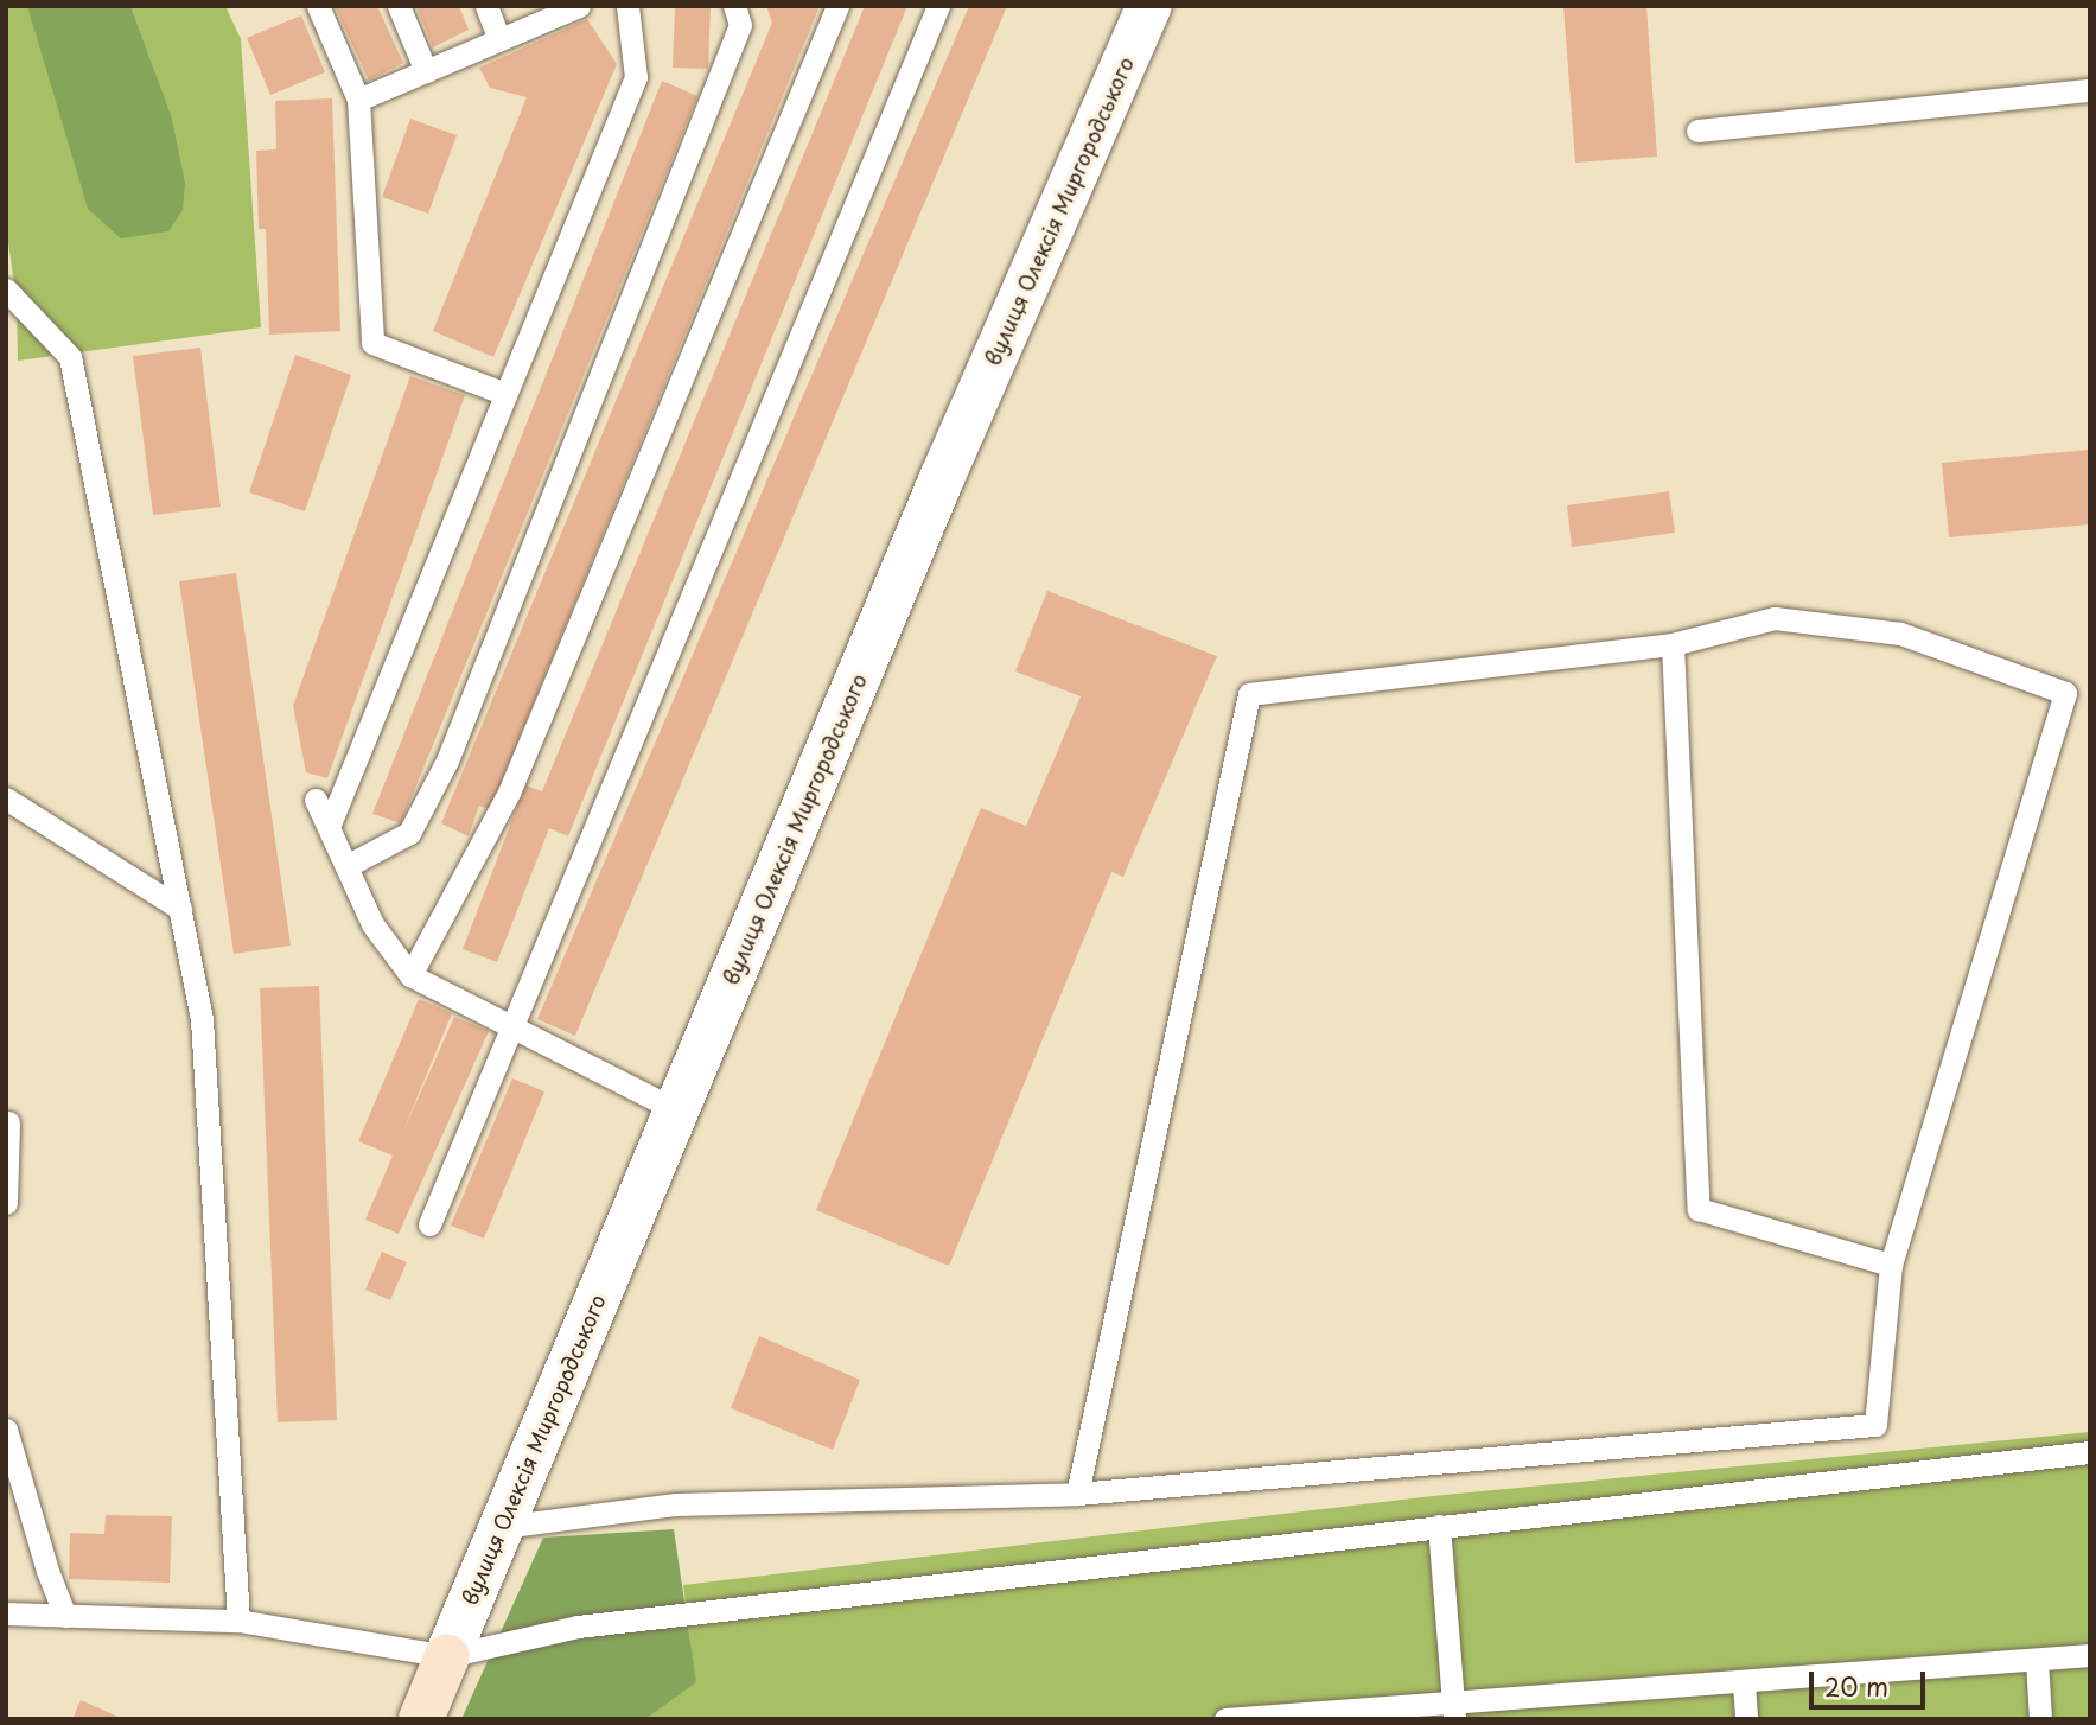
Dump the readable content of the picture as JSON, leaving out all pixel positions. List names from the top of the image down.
{
  "streets": {
    "street": ["вулиця Олексія Миргородського"]
  },
  "scale_bar": "20 m"
}
